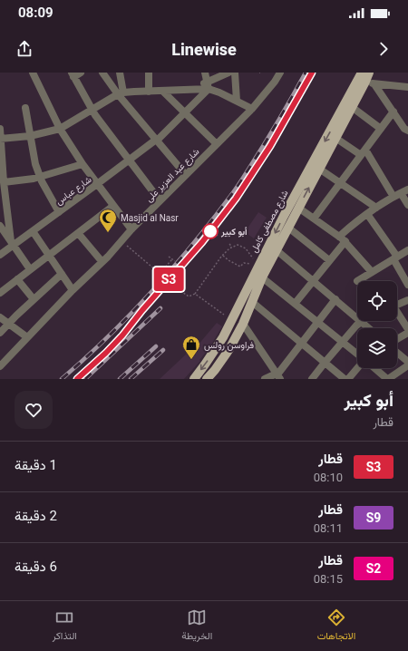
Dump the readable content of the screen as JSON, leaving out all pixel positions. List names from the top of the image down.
{
  "streets": {
    "main road": ["شارع مصطفى كامل"],
    "street": ["شارع عبد العزيز على", "شارع عباس"]
  },
  "places": {
    "other": ["أبو كبير"],
    "mosque": ["Masjid al Nasr"],
    "shop": ["فراوسن رولس"]
  },
  "page": {
    "status": "08:09",
    "header": "Linewise",
    "on_map": "S3",
    "heading": ["أبو كبير", "قطار"],
    "list": [
      {
        "mark": "S3",
        "name": "قطار",
        "note": "08:10",
        "value": "1 دقيقة"
      },
      {
        "mark": "S9",
        "name": "قطار",
        "note": "08:11",
        "value": "2 دقيقة"
      },
      {
        "mark": "S2",
        "name": "قطار",
        "note": "08:15",
        "value": "6 دقيقة"
      }
    ],
    "tabs": ["الاتجاهات", "الخريطة", "التذاكر"]
  }
}
